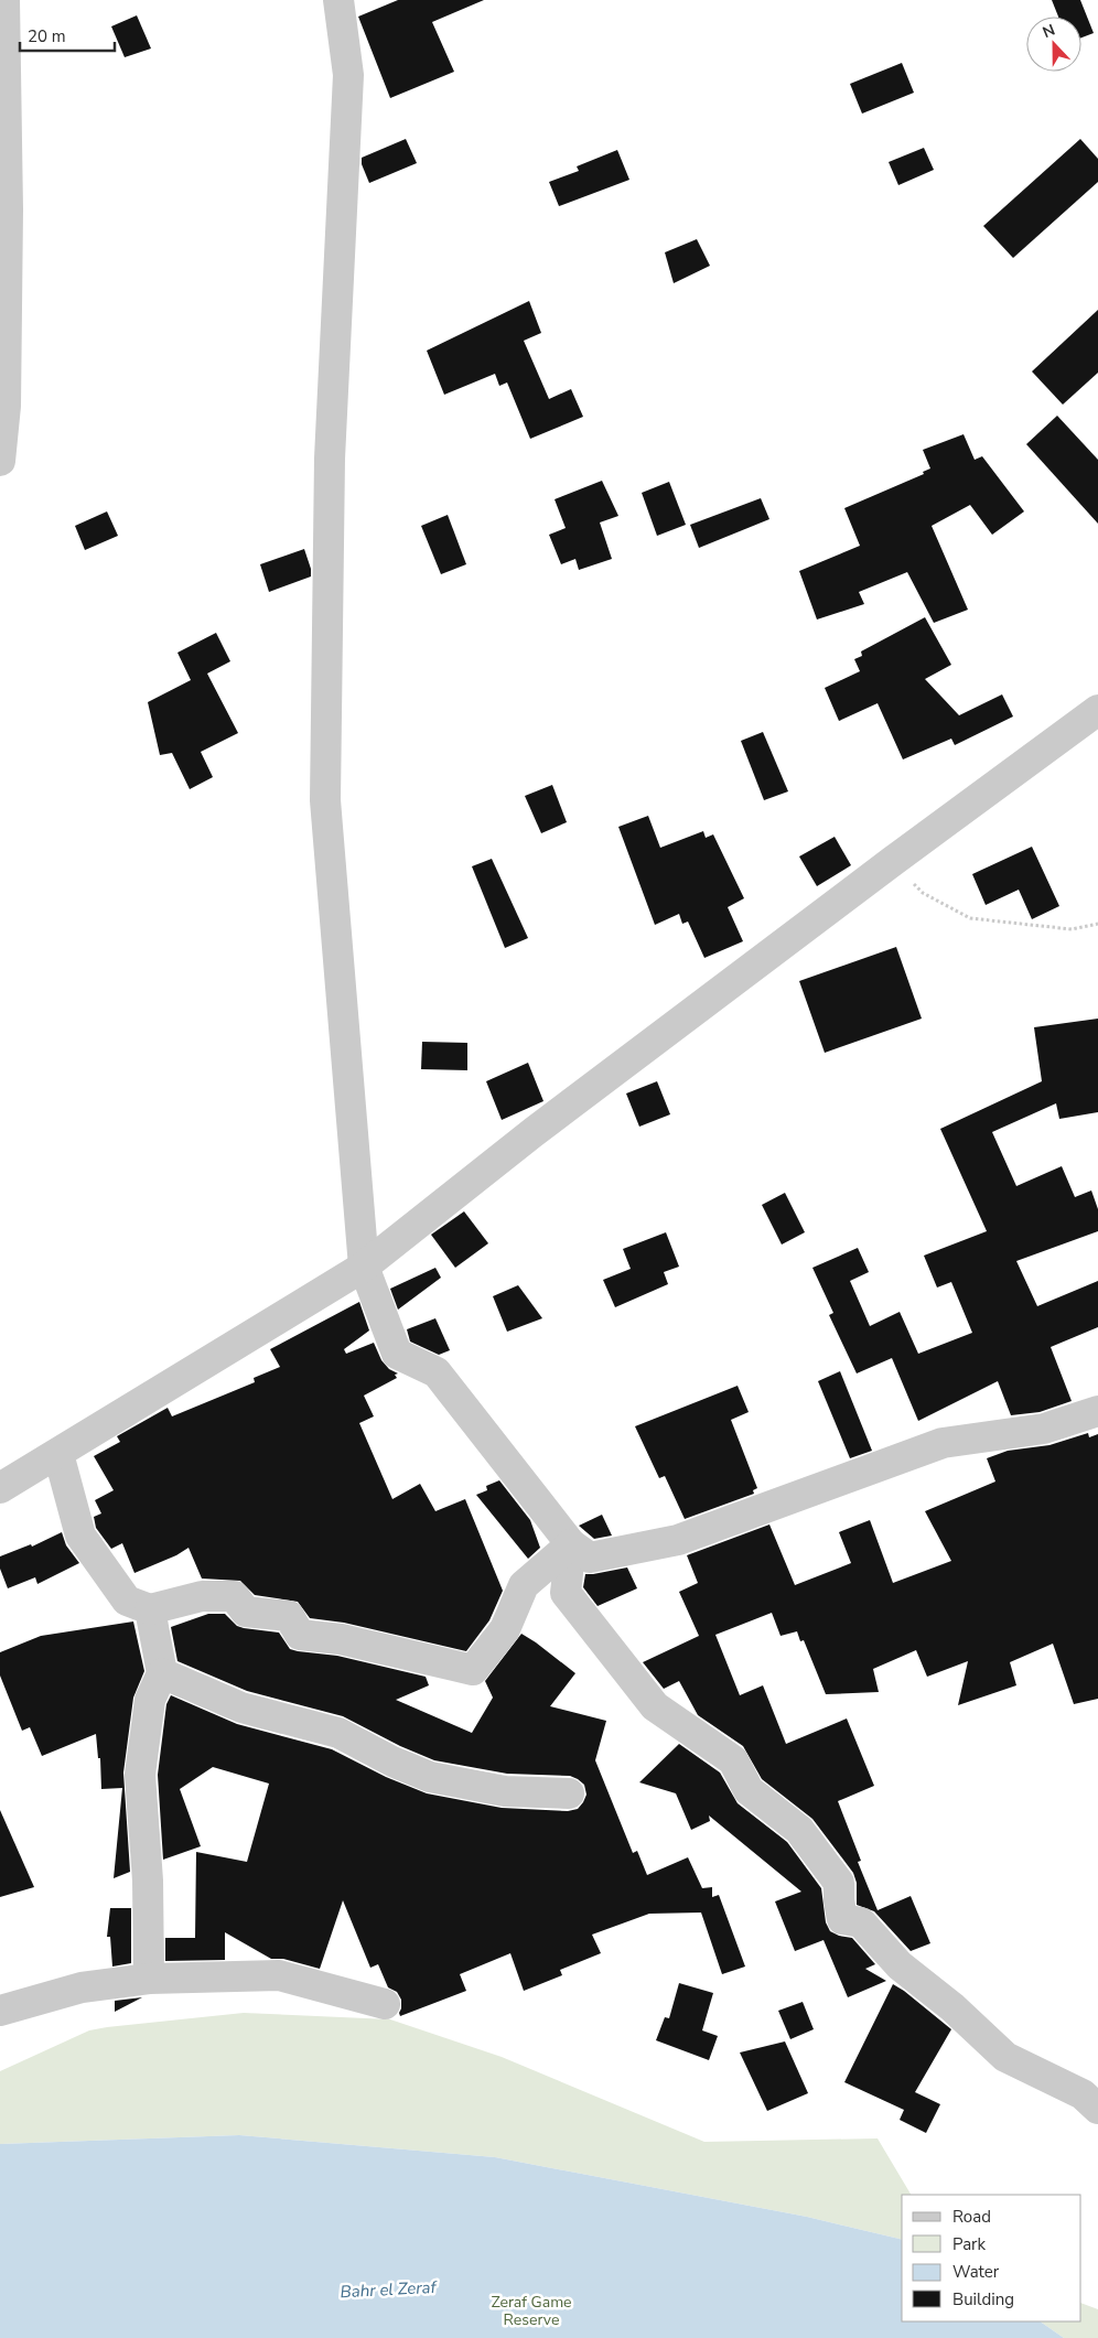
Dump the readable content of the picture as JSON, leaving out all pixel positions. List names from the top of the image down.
{
  "water": ["Bahr el Zeraf"],
  "parks": ["Zeraf Game Reserve"],
  "legend": [
    "Road",
    "Park",
    "Water",
    "Building"
  ],
  "scale_bar": "20 m",
  "north": "top"
}
